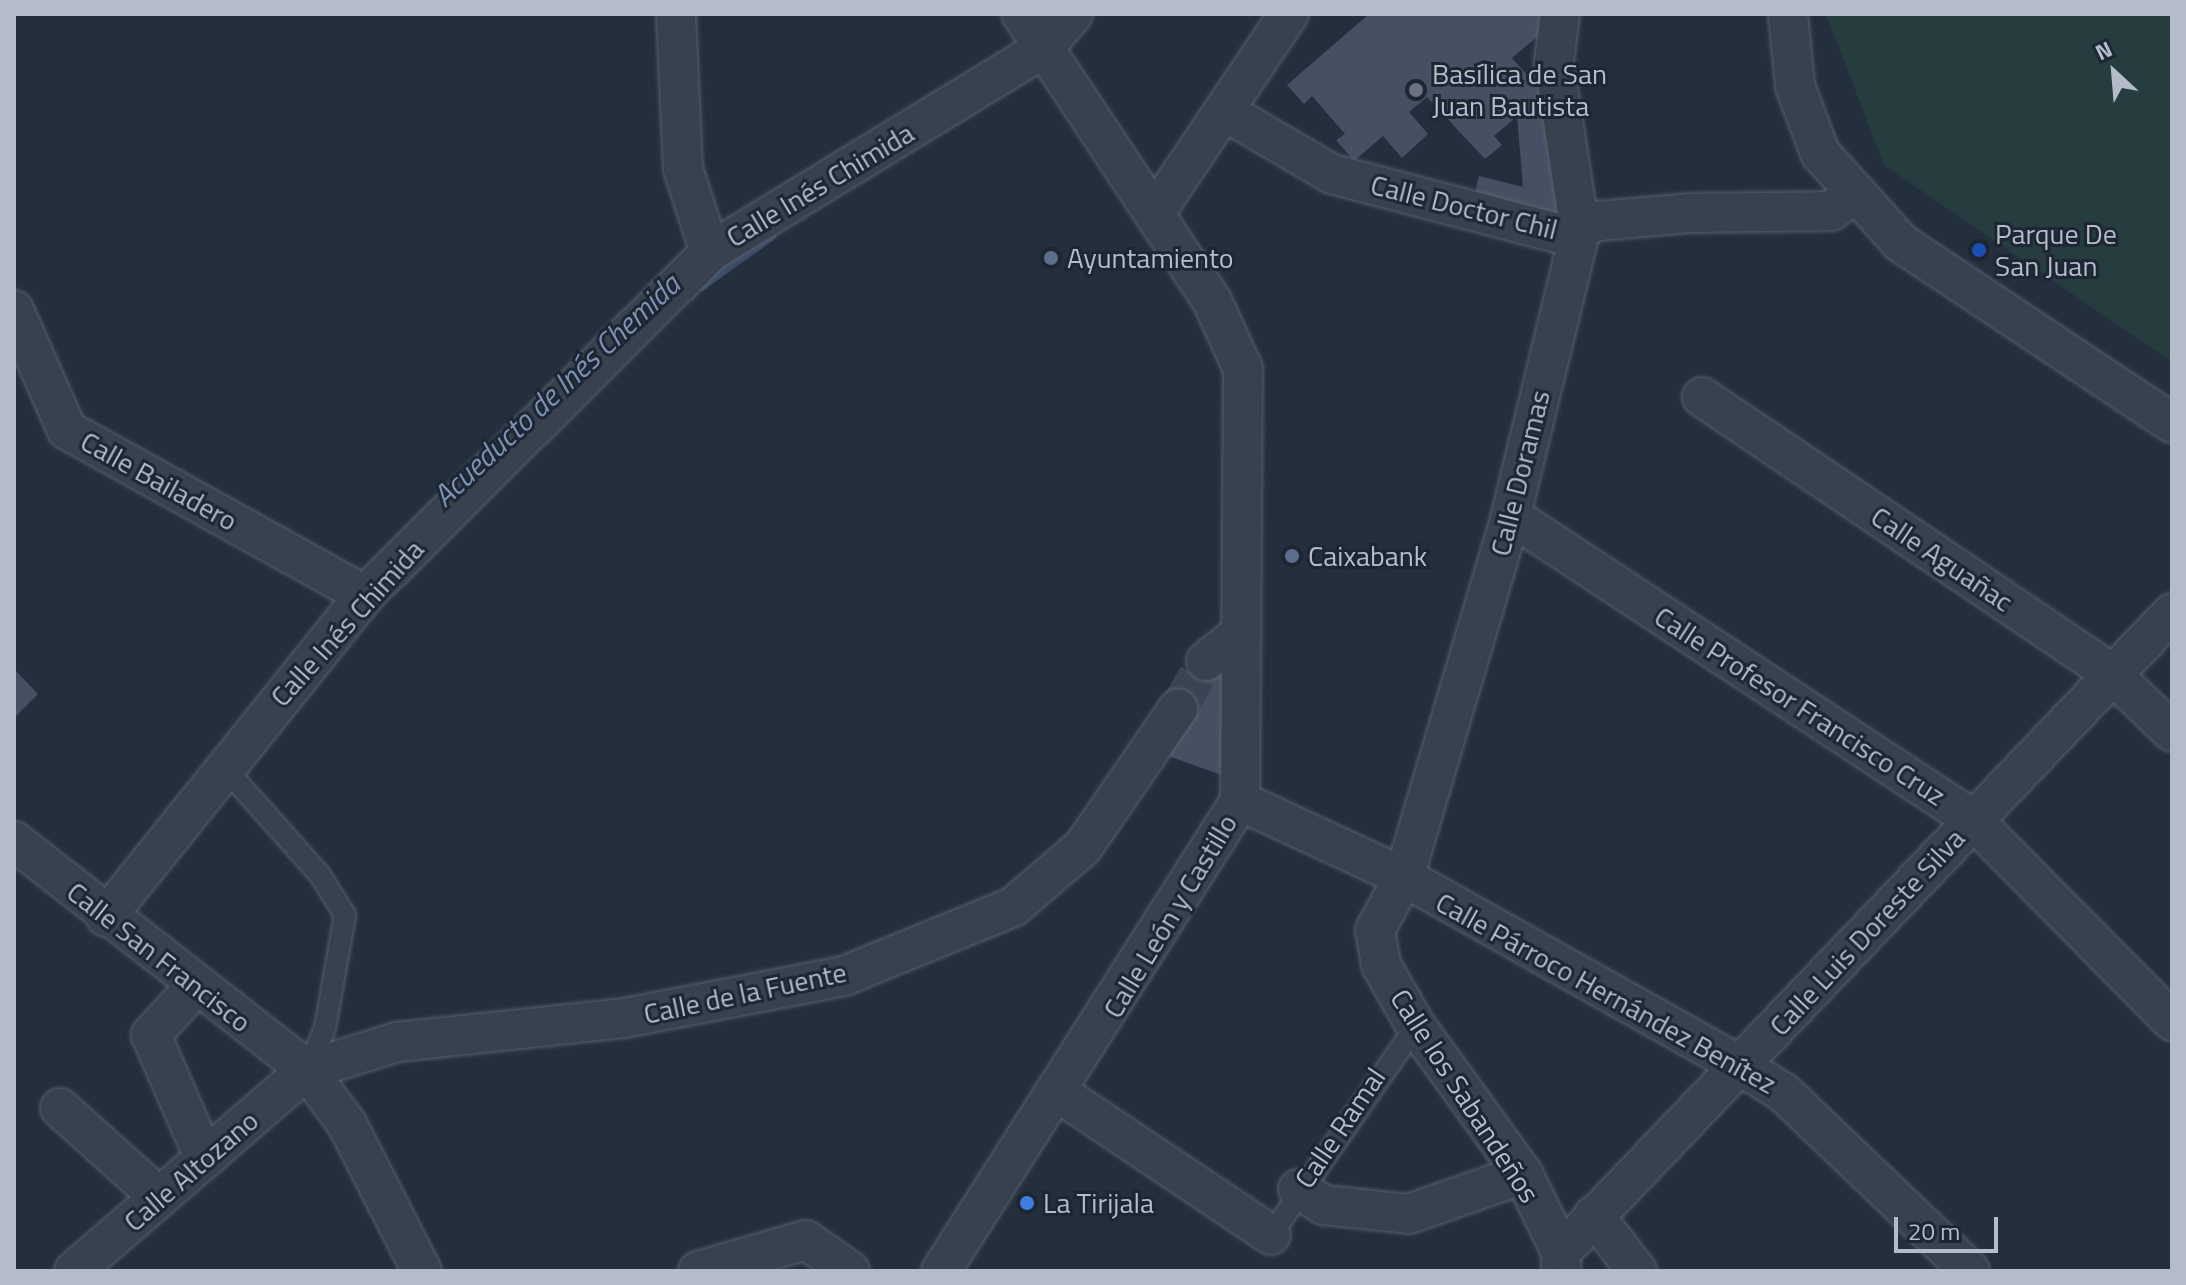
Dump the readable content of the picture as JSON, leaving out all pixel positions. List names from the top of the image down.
{
  "streets": {
    "street": [
      "Calle Inés Chimida",
      "Calle Doctor Chil",
      "Calle Doramas",
      "Calle Bailadero",
      "Calle Aguañac",
      "Calle Profesor Francisco Cruz",
      "Calle León y Castillo",
      "Calle Luis Doreste Silva",
      "Calle San Francisco",
      "Calle de la Fuente",
      "Calle Párroco Hernández Benítez",
      "Calle los Sabandeños",
      "Calle Altozano"
    ],
    "lane": ["Calle Ramal"]
  },
  "crossings": [
    ["Calle Inés Chimida", "Calle Bailadero"],
    ["Calle Inés Chimida", "Calle San Francisco"],
    ["Calle Doctor Chil", "Calle Doramas"],
    ["Calle Doramas", "Calle Profesor Francisco Cruz"],
    ["Calle Doramas", "Calle Párroco Hernández Benítez"],
    ["Calle Doramas", "Calle los Sabandeños"],
    ["Calle Aguañac", "Calle Luis Doreste Silva"],
    ["Calle Profesor Francisco Cruz", "Calle Luis Doreste Silva"],
    ["Calle León y Castillo", "Calle Párroco Hernández Benítez"],
    ["Calle Luis Doreste Silva", "Calle Párroco Hernández Benítez"],
    ["Calle Luis Doreste Silva", "Calle los Sabandeños"],
    ["Calle San Francisco", "Calle de la Fuente"],
    ["Calle San Francisco", "Calle Altozano"],
    ["Calle de la Fuente", "Calle Altozano"],
    ["Calle Párroco Hernández Benítez", "Calle los Sabandeños"],
    ["Calle los Sabandeños", "Calle Ramal"]
  ],
  "water": ["Acueducto de Inés Chemida"],
  "places": [
    "Basílica de San Juan Bautista",
    "Parque De San Juan",
    "Ayuntamiento",
    "Caixabank",
    "La Tirijala"
  ],
  "scale_bar": "20 m",
  "north": "top left"
}
